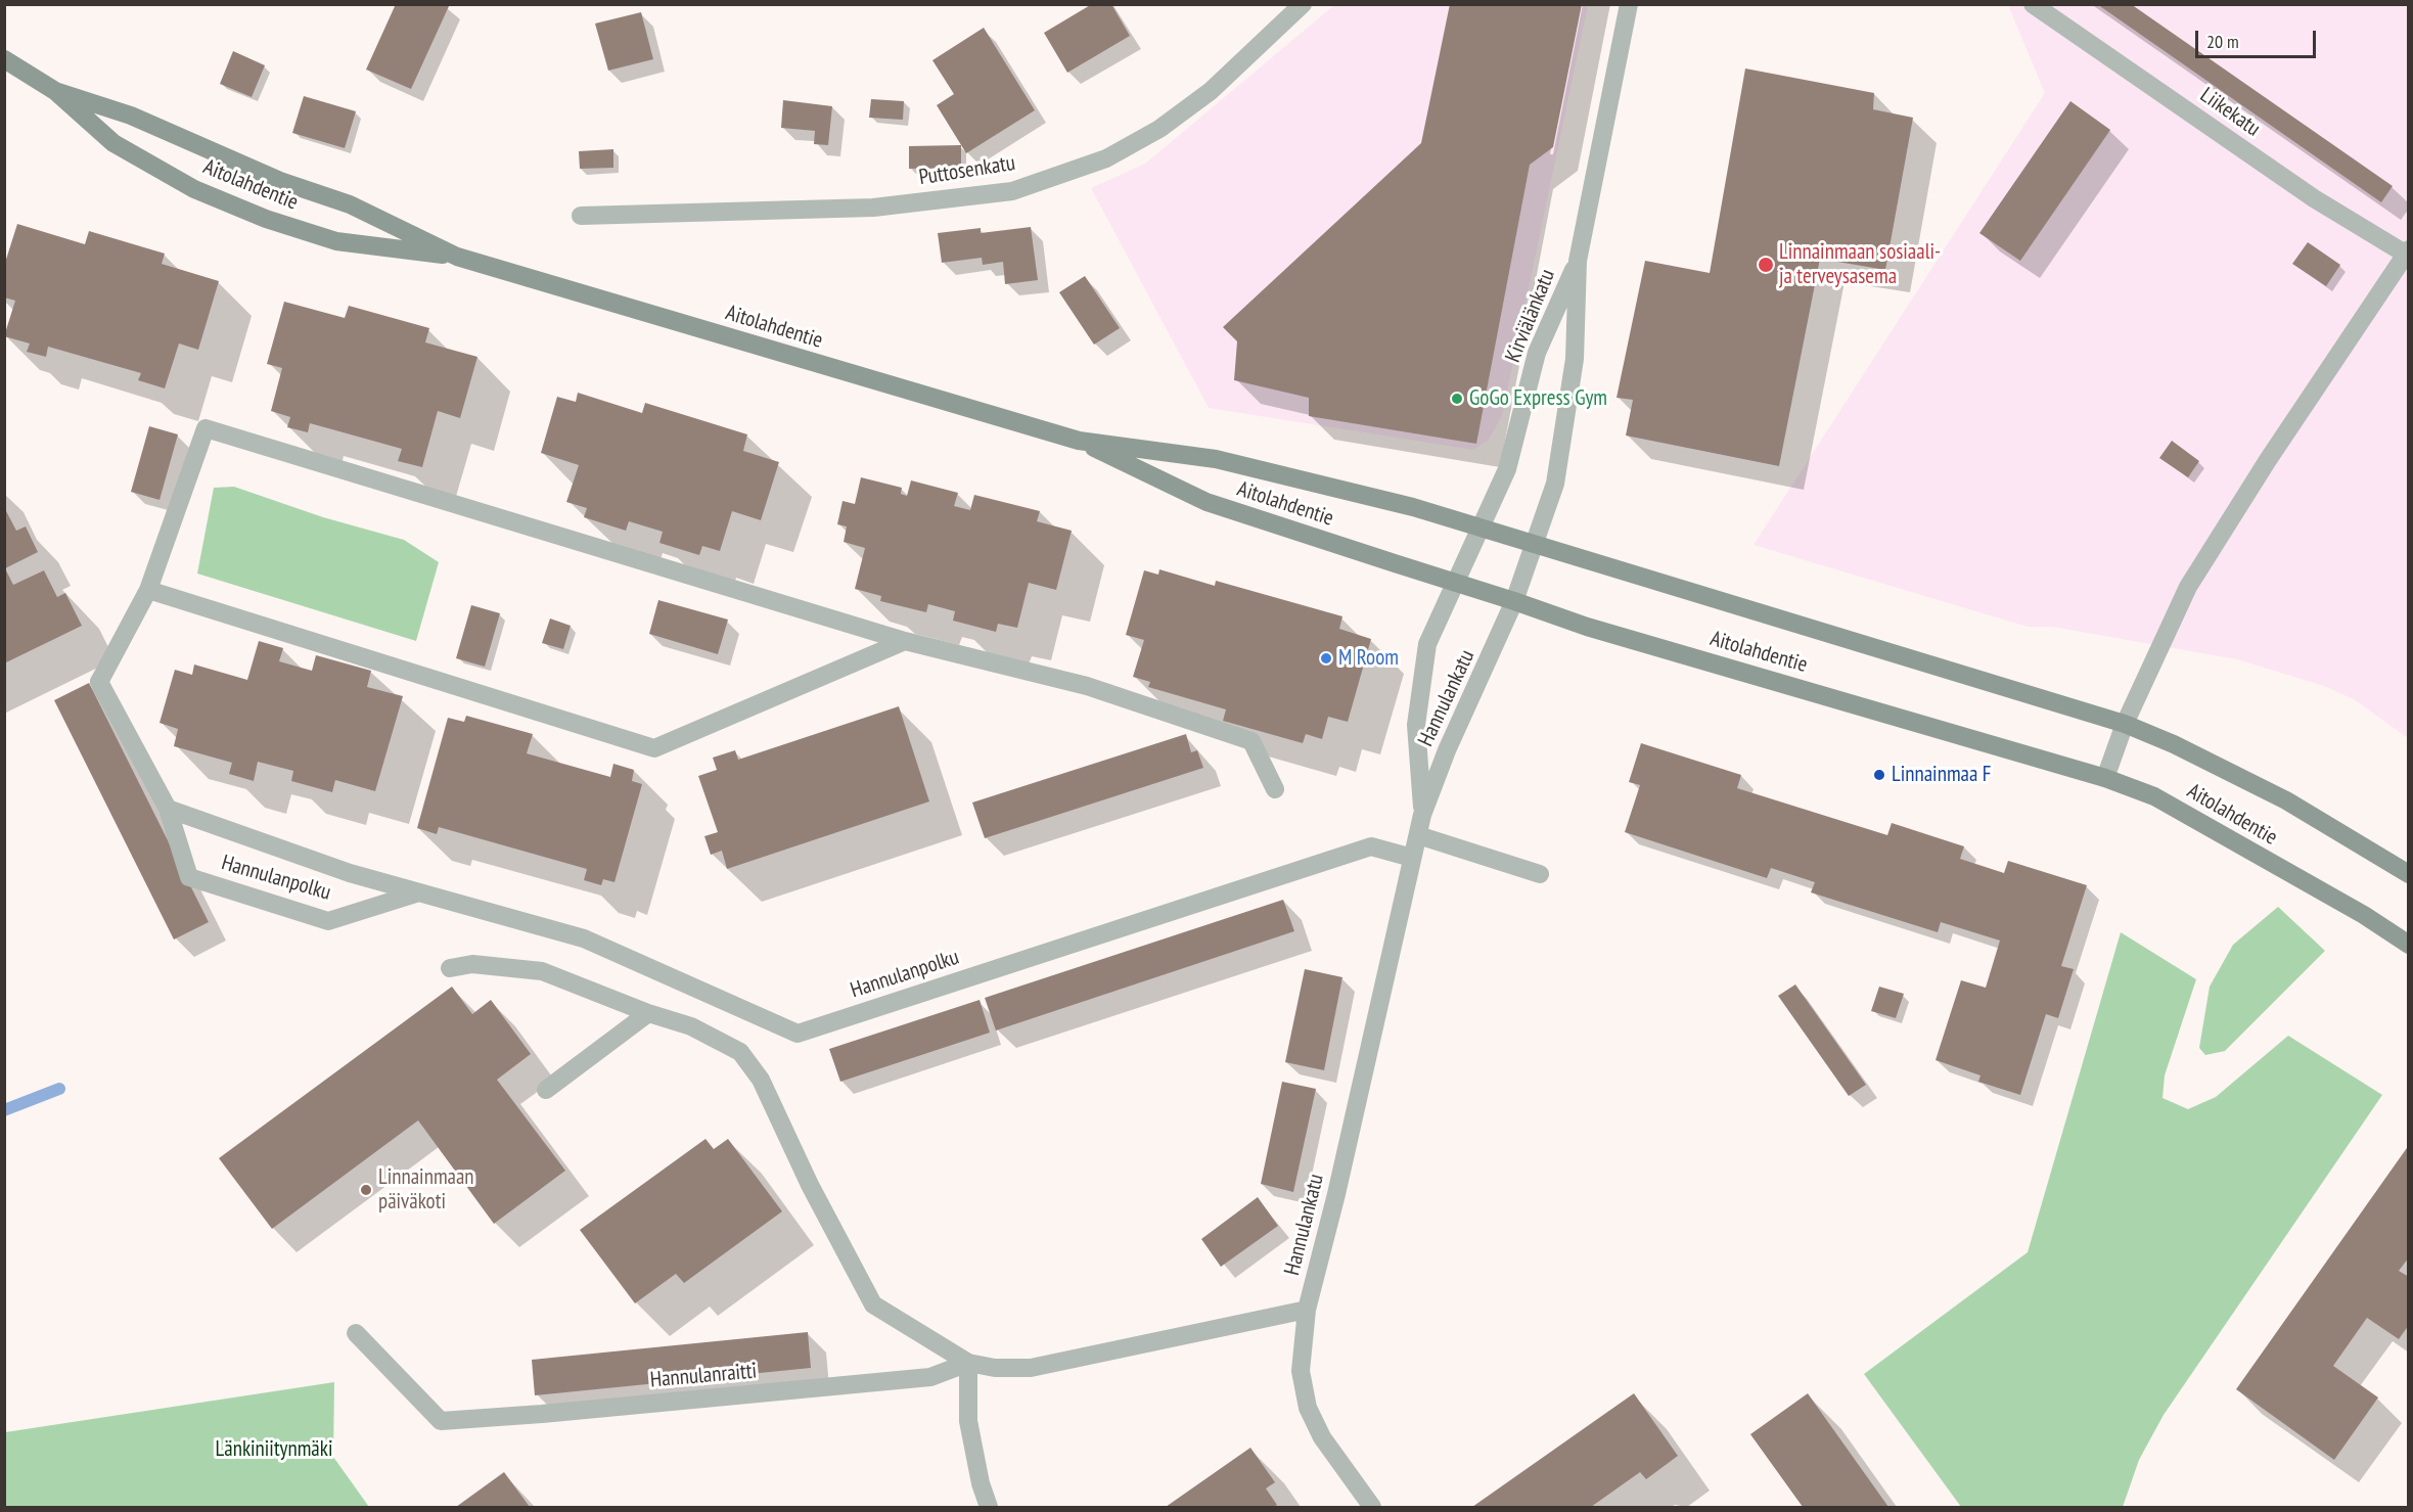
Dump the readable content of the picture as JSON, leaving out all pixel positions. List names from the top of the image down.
{
  "streets": {
    "main road": ["Aitolahdentie"],
    "street": [
      "Liikekatu",
      "Puttosenkatu",
      "Kirviälänkatu",
      "Hannulankatu",
      "Hannulanpolku",
      "Hannulanraitti"
    ]
  },
  "crossings": [
    ["Aitolahdentie", "Kirviälänkatu"],
    ["Aitolahdentie", "Hannulankatu"],
    ["Kirviälänkatu", "Hannulankatu"],
    ["Hannulankatu", "Hannulanpolku"],
    ["Hannulankatu", "Hannulanraitti"]
  ],
  "parks": ["Länkiniitynmäki"],
  "places": [
    "Linnainmaan sosiaali- ja terveysasema",
    "GoGo Express Gym",
    "M Room",
    "Linnainmaa F",
    "Linnainmaan päiväkoti"
  ],
  "scale_bar": "20 m"
}
